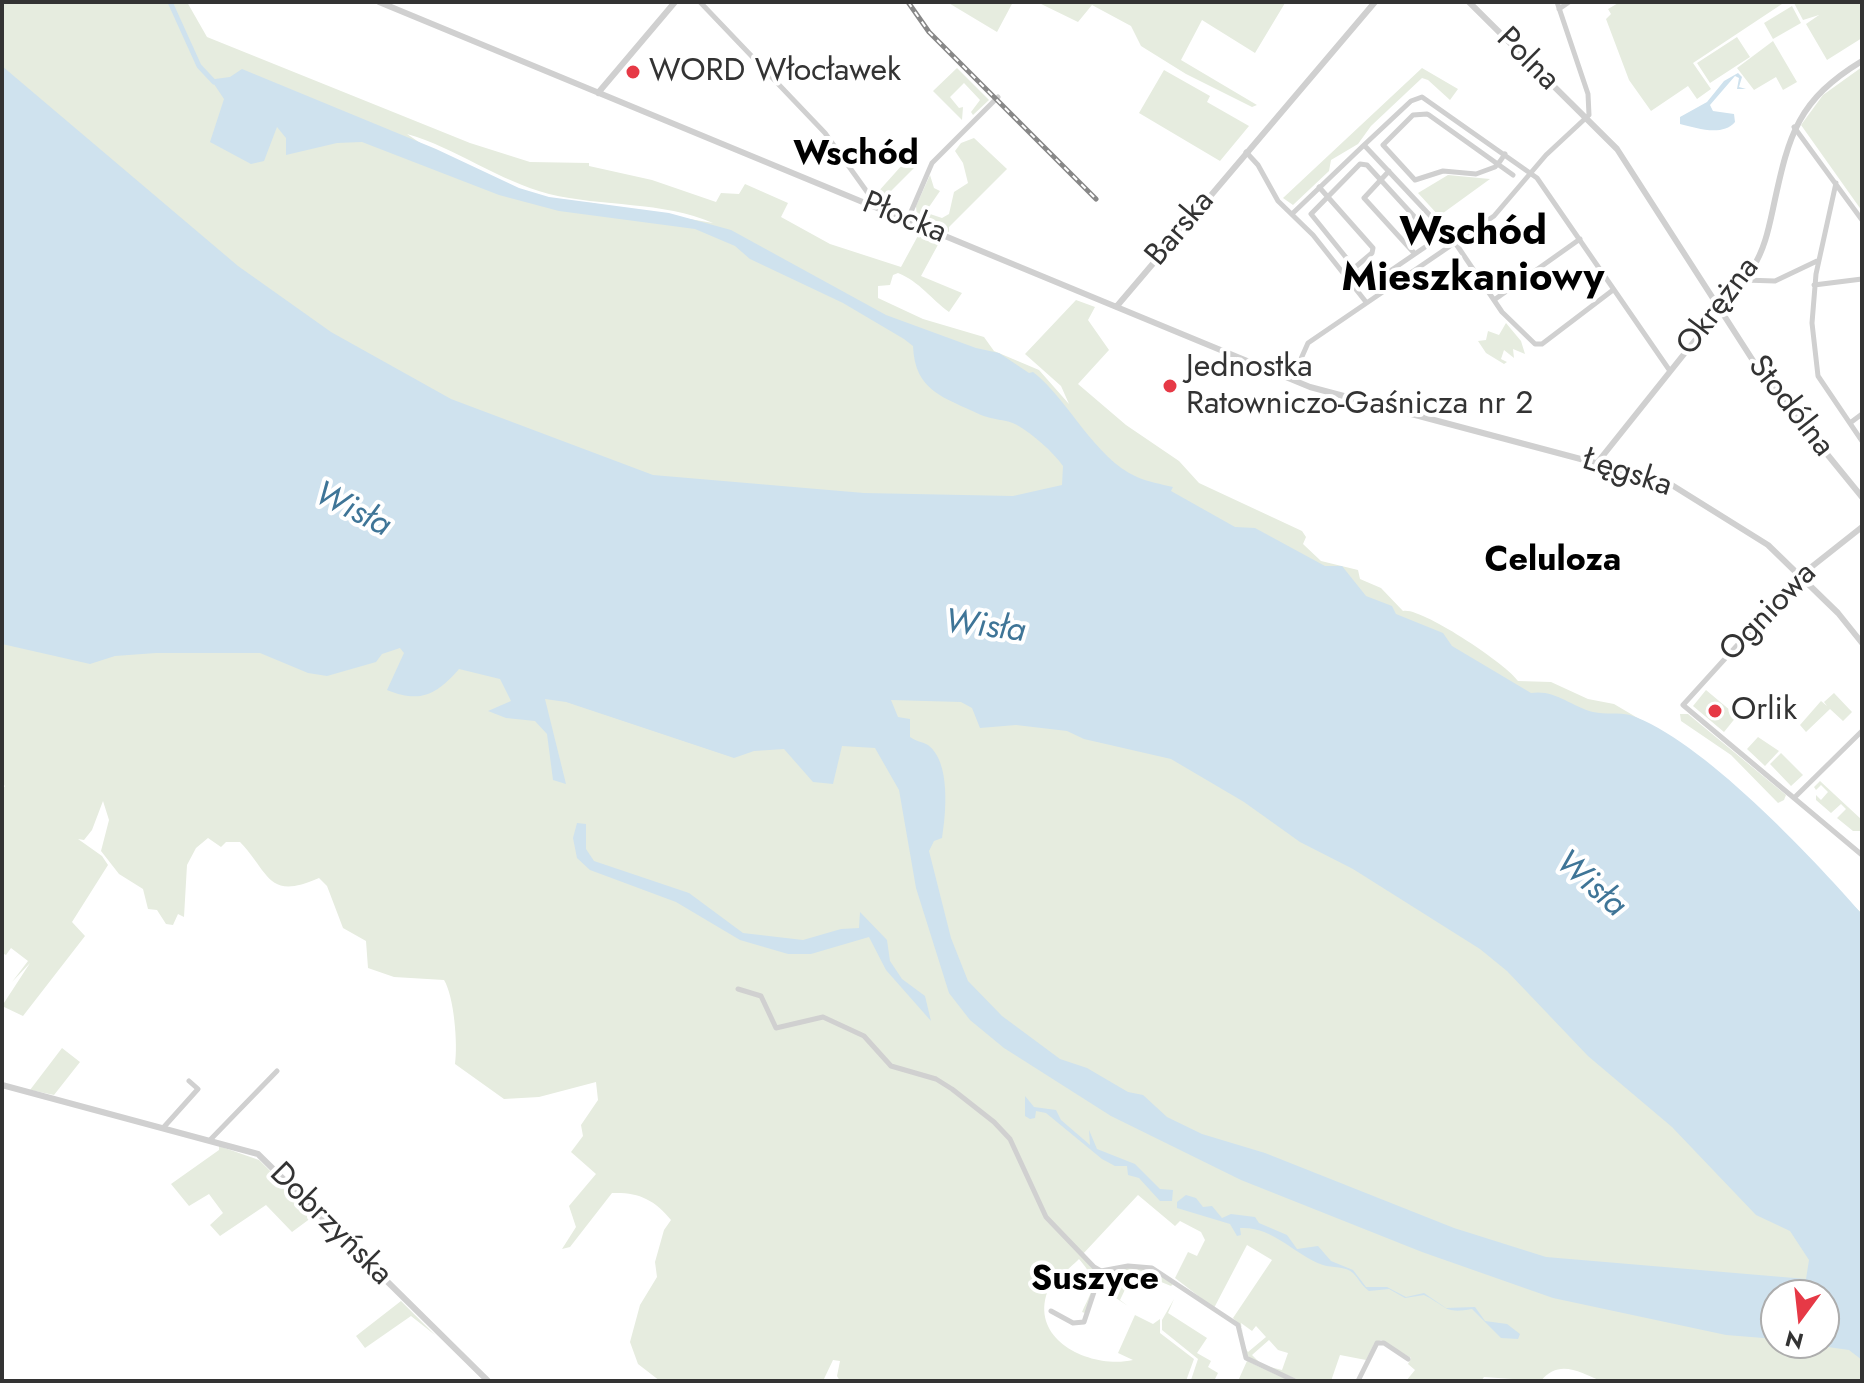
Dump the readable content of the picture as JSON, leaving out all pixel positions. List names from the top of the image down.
{
  "streets": {
    "street": [
      "Polna",
      "Płocka",
      "Barska",
      "Okrężna",
      "Stodólna",
      "Łęgska",
      "Ogniowa",
      "Dobrzyńska"
    ]
  },
  "crossings": [
    ["Polna", "Stodólna"],
    ["Płocka", "Barska"],
    ["Płocka", "Łęgska"],
    ["Okrężna", "Stodólna"],
    ["Okrężna", "Łęgska"],
    ["Łęgska", "Ogniowa"]
  ],
  "districts": [
    "Wschód",
    "Wschód Mieszkaniowy",
    "Celuloza",
    "Suszyce"
  ],
  "water": ["Wisła"],
  "places": ["WORD Włocławek", "Jednostka Ratowniczo-Gaśnicza nr 2", "Orlik"],
  "north": "bottom"
}
